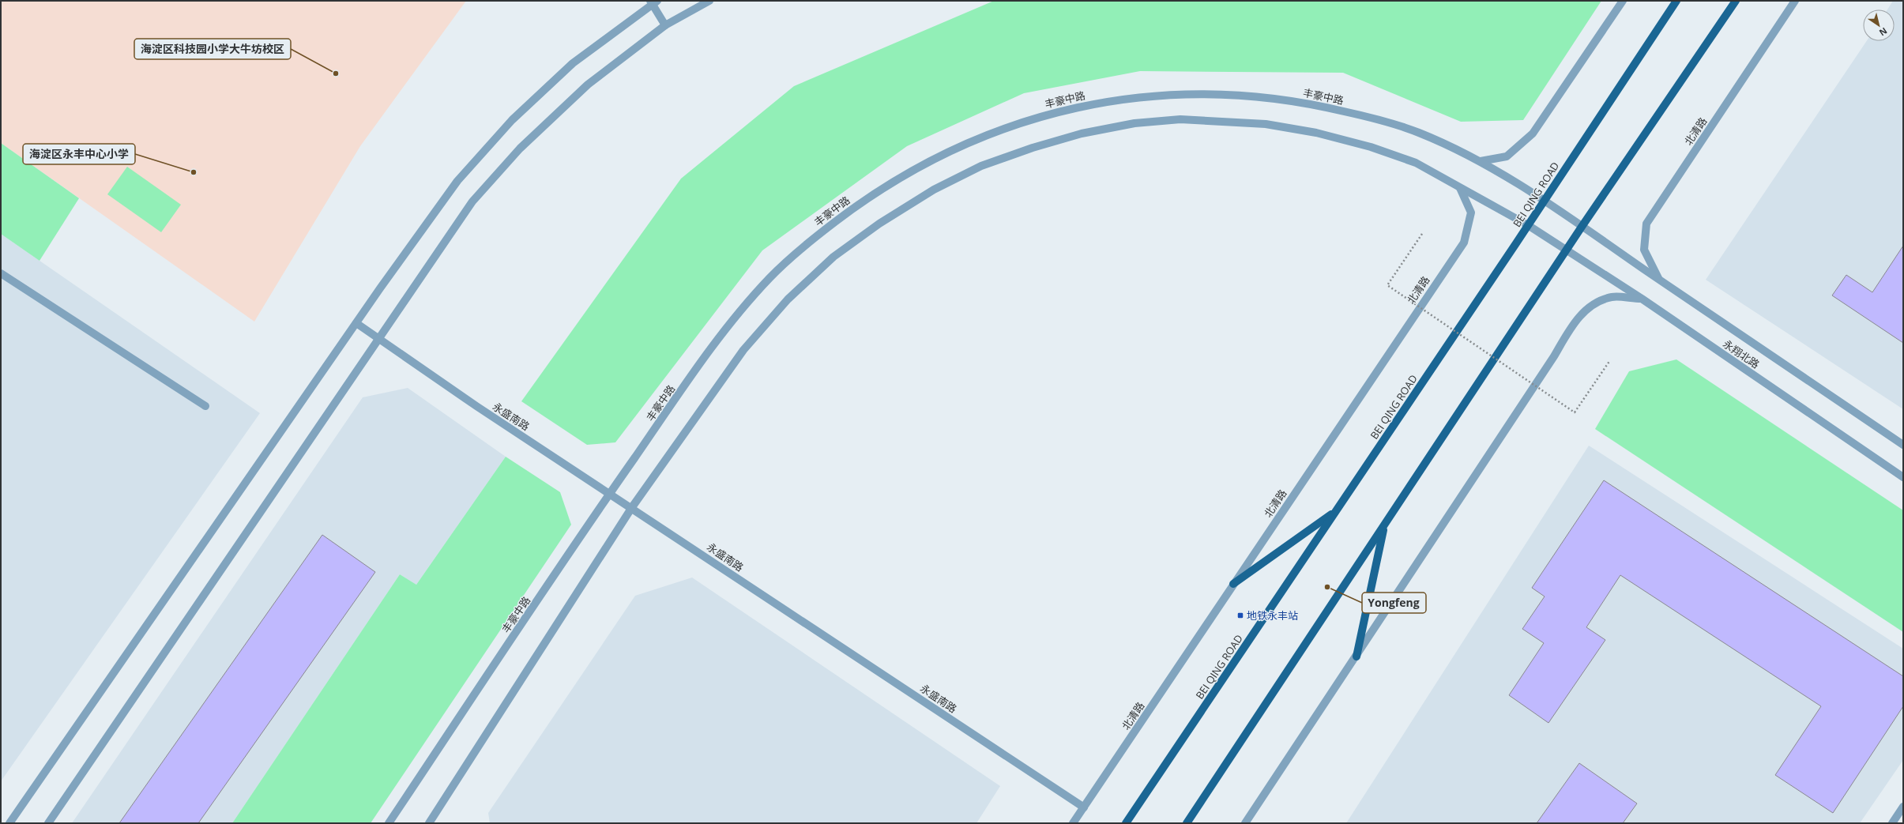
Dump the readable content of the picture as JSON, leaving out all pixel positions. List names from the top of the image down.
{
  "streets": {
    "main road": ["BEI QING ROAD"],
    "street": [
      "丰豪中路",
      "北清路",
      "永翔北路",
      "永盛南路"
    ]
  },
  "crossings": [
    ["丰豪中路", "BEI QING ROAD"],
    ["丰豪中路", "永翔北路"],
    ["丰豪中路", "永盛南路"],
    ["北清路", "永翔北路"],
    ["北清路", "永盛南路"],
    ["BEI QING ROAD", "永翔北路"]
  ],
  "places": {
    "other": ["海淀区科技园小学大牛坊校区", "海淀区永丰中心小学", "Yongfeng"],
    "transit": ["地铁永丰站"]
  },
  "north": "bottom right"
}
